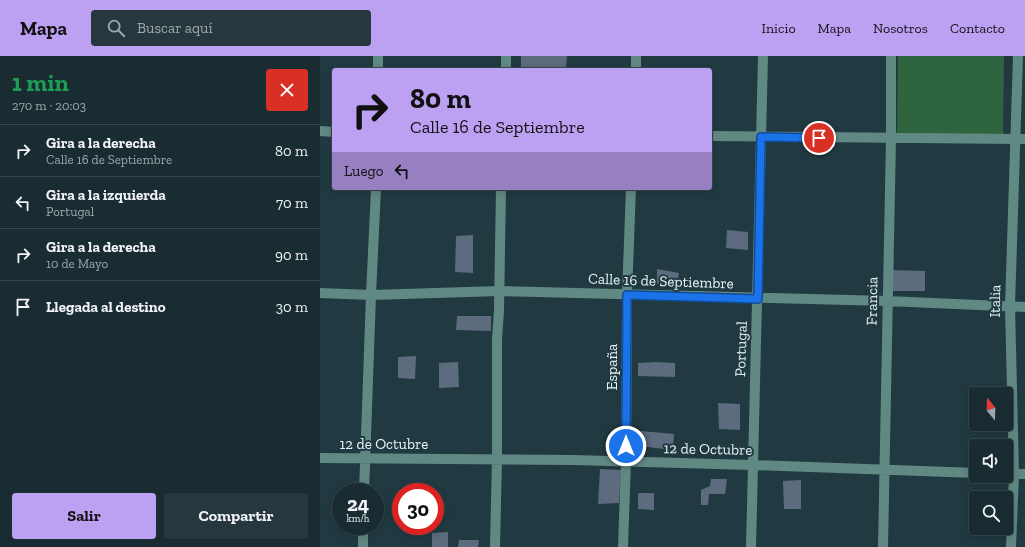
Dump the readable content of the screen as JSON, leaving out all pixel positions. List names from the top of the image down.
{
  "streets": {
    "street": [
      "Calle 16 de Septiembre",
      "Francia",
      "Italia",
      "Portugal",
      "España",
      "12 de Octubre"
    ]
  },
  "crossings": [
    ["Calle 16 de Septiembre", "Francia"],
    ["Calle 16 de Septiembre", "Italia"],
    ["Calle 16 de Septiembre", "Portugal"],
    ["Calle 16 de Septiembre", "España"],
    ["Francia", "12 de Octubre"],
    ["Portugal", "12 de Octubre"],
    ["España", "12 de Octubre"]
  ],
  "north": "top",
  "page": {
    "header": "Mapa",
    "search": "Buscar aquí",
    "nav": [
      "Inicio",
      "Mapa",
      "Nosotros",
      "Contacto"
    ],
    "heading": ["1 min", "270 m · 20:03"],
    "turn": ["80 m", "Calle 16 de Septiembre"],
    "list": [
      {
        "name": "Gira a la derecha",
        "note": "Calle 16 de Septiembre",
        "value": "80 m"
      },
      {
        "name": "Gira a la izquierda",
        "note": "Portugal",
        "value": "70 m"
      },
      {
        "name": "Gira a la derecha",
        "note": "10 de Mayo",
        "value": "90 m"
      },
      {
        "name": "Llegada al destino",
        "value": "30 m"
      }
    ],
    "then": "Luego",
    "speed": "24 km/h",
    "limit": "30",
    "buttons": ["Salir", "Compartir"]
  }
}
